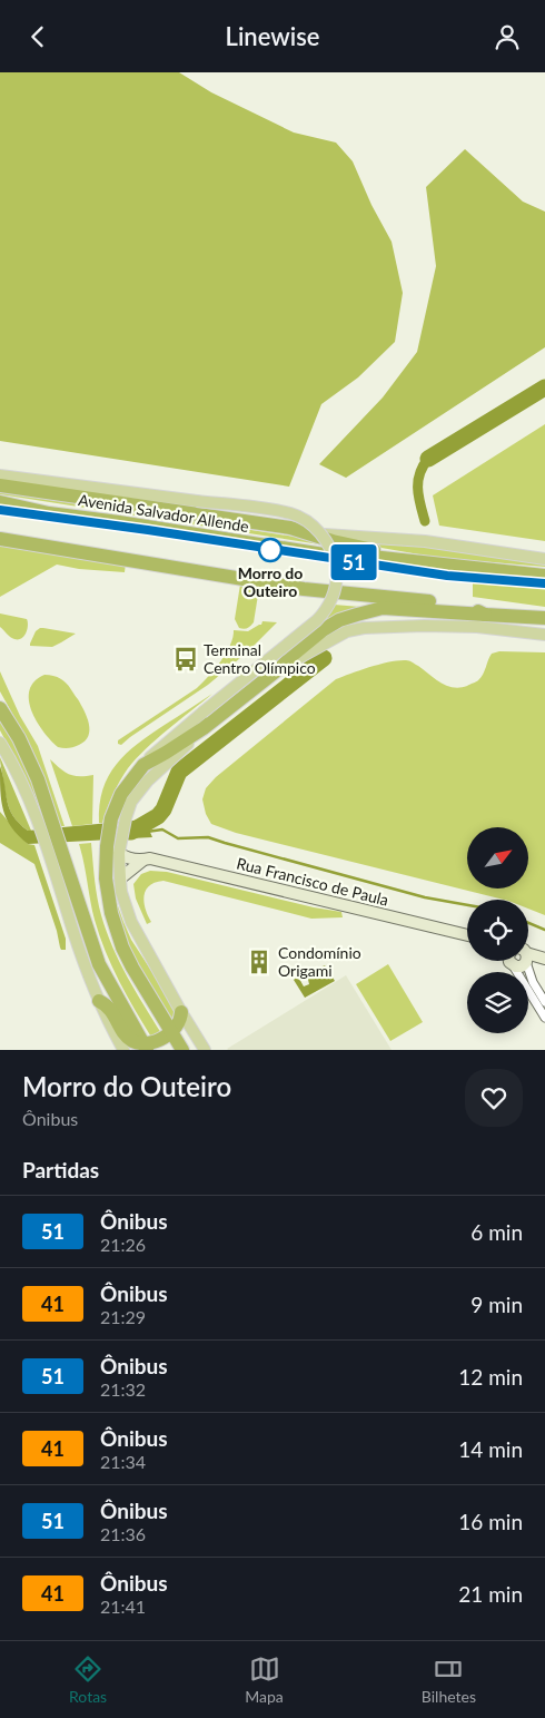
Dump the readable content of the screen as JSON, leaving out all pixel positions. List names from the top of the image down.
{
  "streets": {
    "highway": ["Avenida Salvador Allende"],
    "street": ["Rua Francisco de Paula"]
  },
  "places": {
    "other": ["Morro do Outeiro"],
    "bus stop": ["Terminal Centro Olímpico"],
    "building": ["Condomínio Origami"]
  },
  "lines": ["bus line 51"],
  "north": "top right",
  "page": {
    "header": "Linewise",
    "on_map": "51",
    "heading": [
      ["Morro do Outeiro", "Ônibus"],
      "Partidas"
    ],
    "list": [
      {
        "mark": "51",
        "name": "Ônibus",
        "note": "21:26",
        "value": "6 min"
      },
      {
        "mark": "41",
        "name": "Ônibus",
        "note": "21:29",
        "value": "9 min"
      },
      {
        "mark": "51",
        "name": "Ônibus",
        "note": "21:32",
        "value": "12 min"
      },
      {
        "mark": "41",
        "name": "Ônibus",
        "note": "21:34",
        "value": "14 min"
      },
      {
        "mark": "51",
        "name": "Ônibus",
        "note": "21:36",
        "value": "16 min"
      },
      {
        "mark": "41",
        "name": "Ônibus",
        "note": "21:41",
        "value": "21 min"
      }
    ],
    "tabs": ["Rotas", "Mapa", "Bilhetes"]
  }
}
